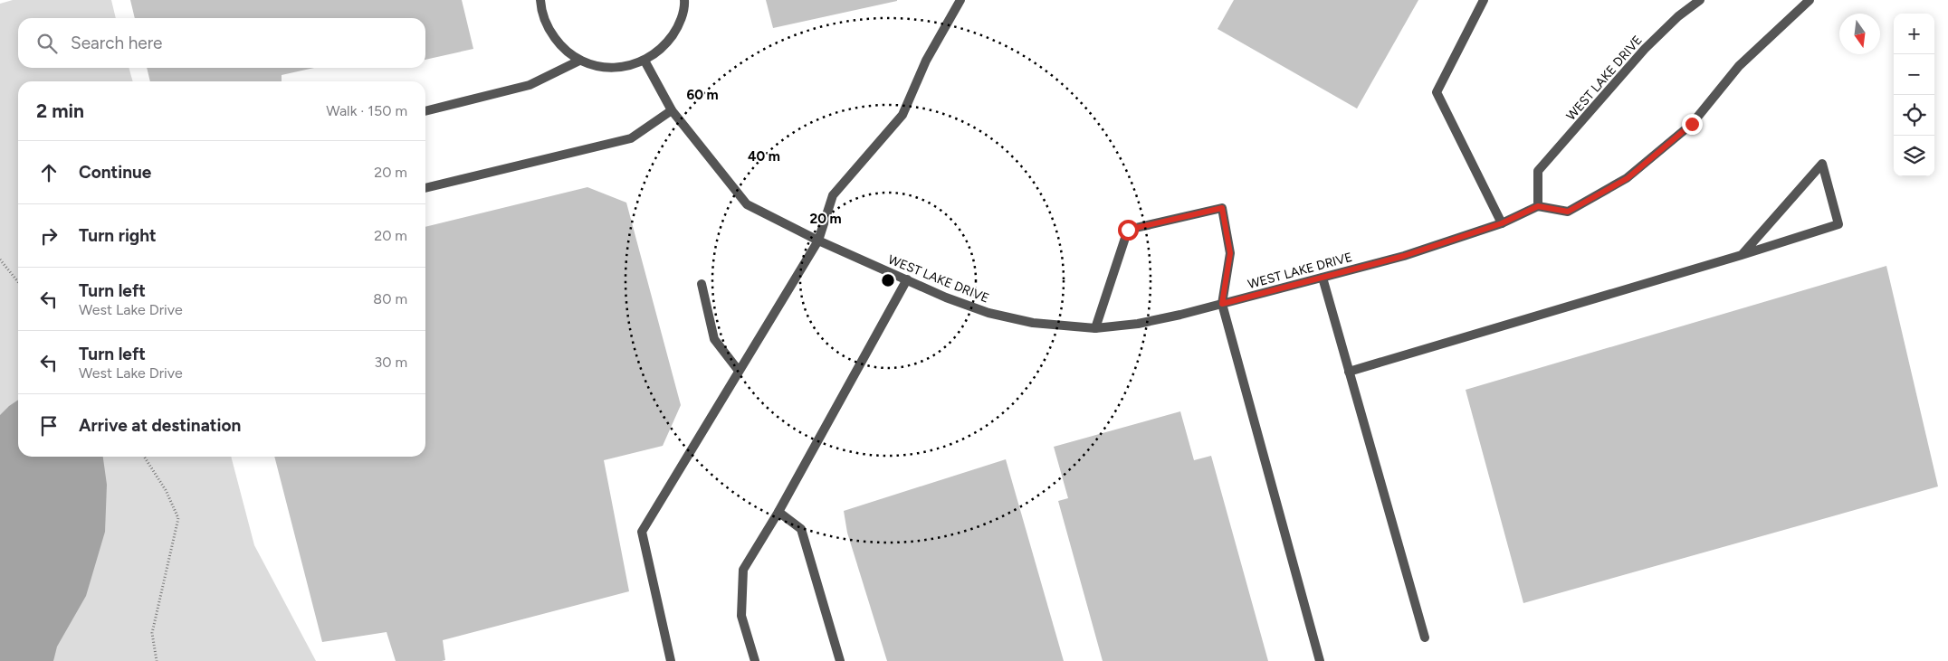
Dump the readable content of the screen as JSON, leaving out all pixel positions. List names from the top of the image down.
{
  "streets": {
    "street": ["WEST LAKE DRIVE"]
  },
  "north": "bottom",
  "page": {
    "map_buttons": ["+", "−"],
    "search": "Search here",
    "heading": ["2 min", "Walk · 150 m"],
    "list": [
      ["Continue", "20 m"],
      ["Turn right", "20 m"],
      ["Turn left", "West Lake Drive", "80 m"],
      ["Turn left", "West Lake Drive", "30 m"],
      "Arrive at destination"
    ]
  },
  "rings": ["60 m", "40 m", "20 m"]
}
